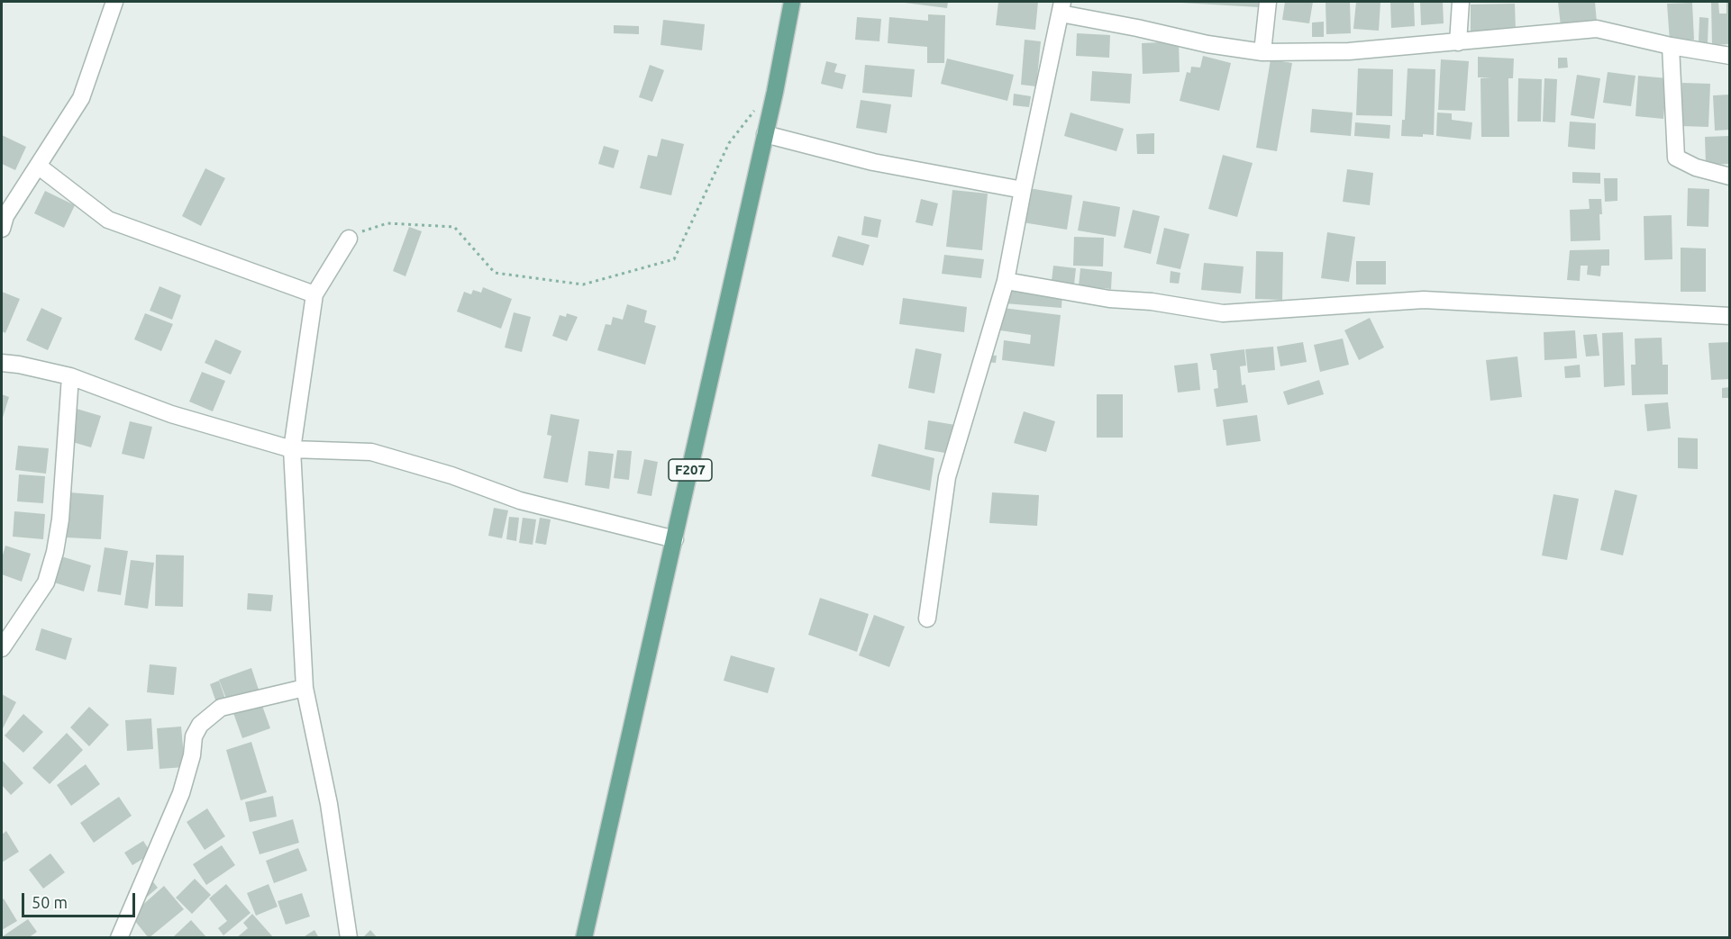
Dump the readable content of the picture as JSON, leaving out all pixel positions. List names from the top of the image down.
{
  "streets": {
    "main road": ["F207"]
  },
  "scale_bar": "50 m"
}
